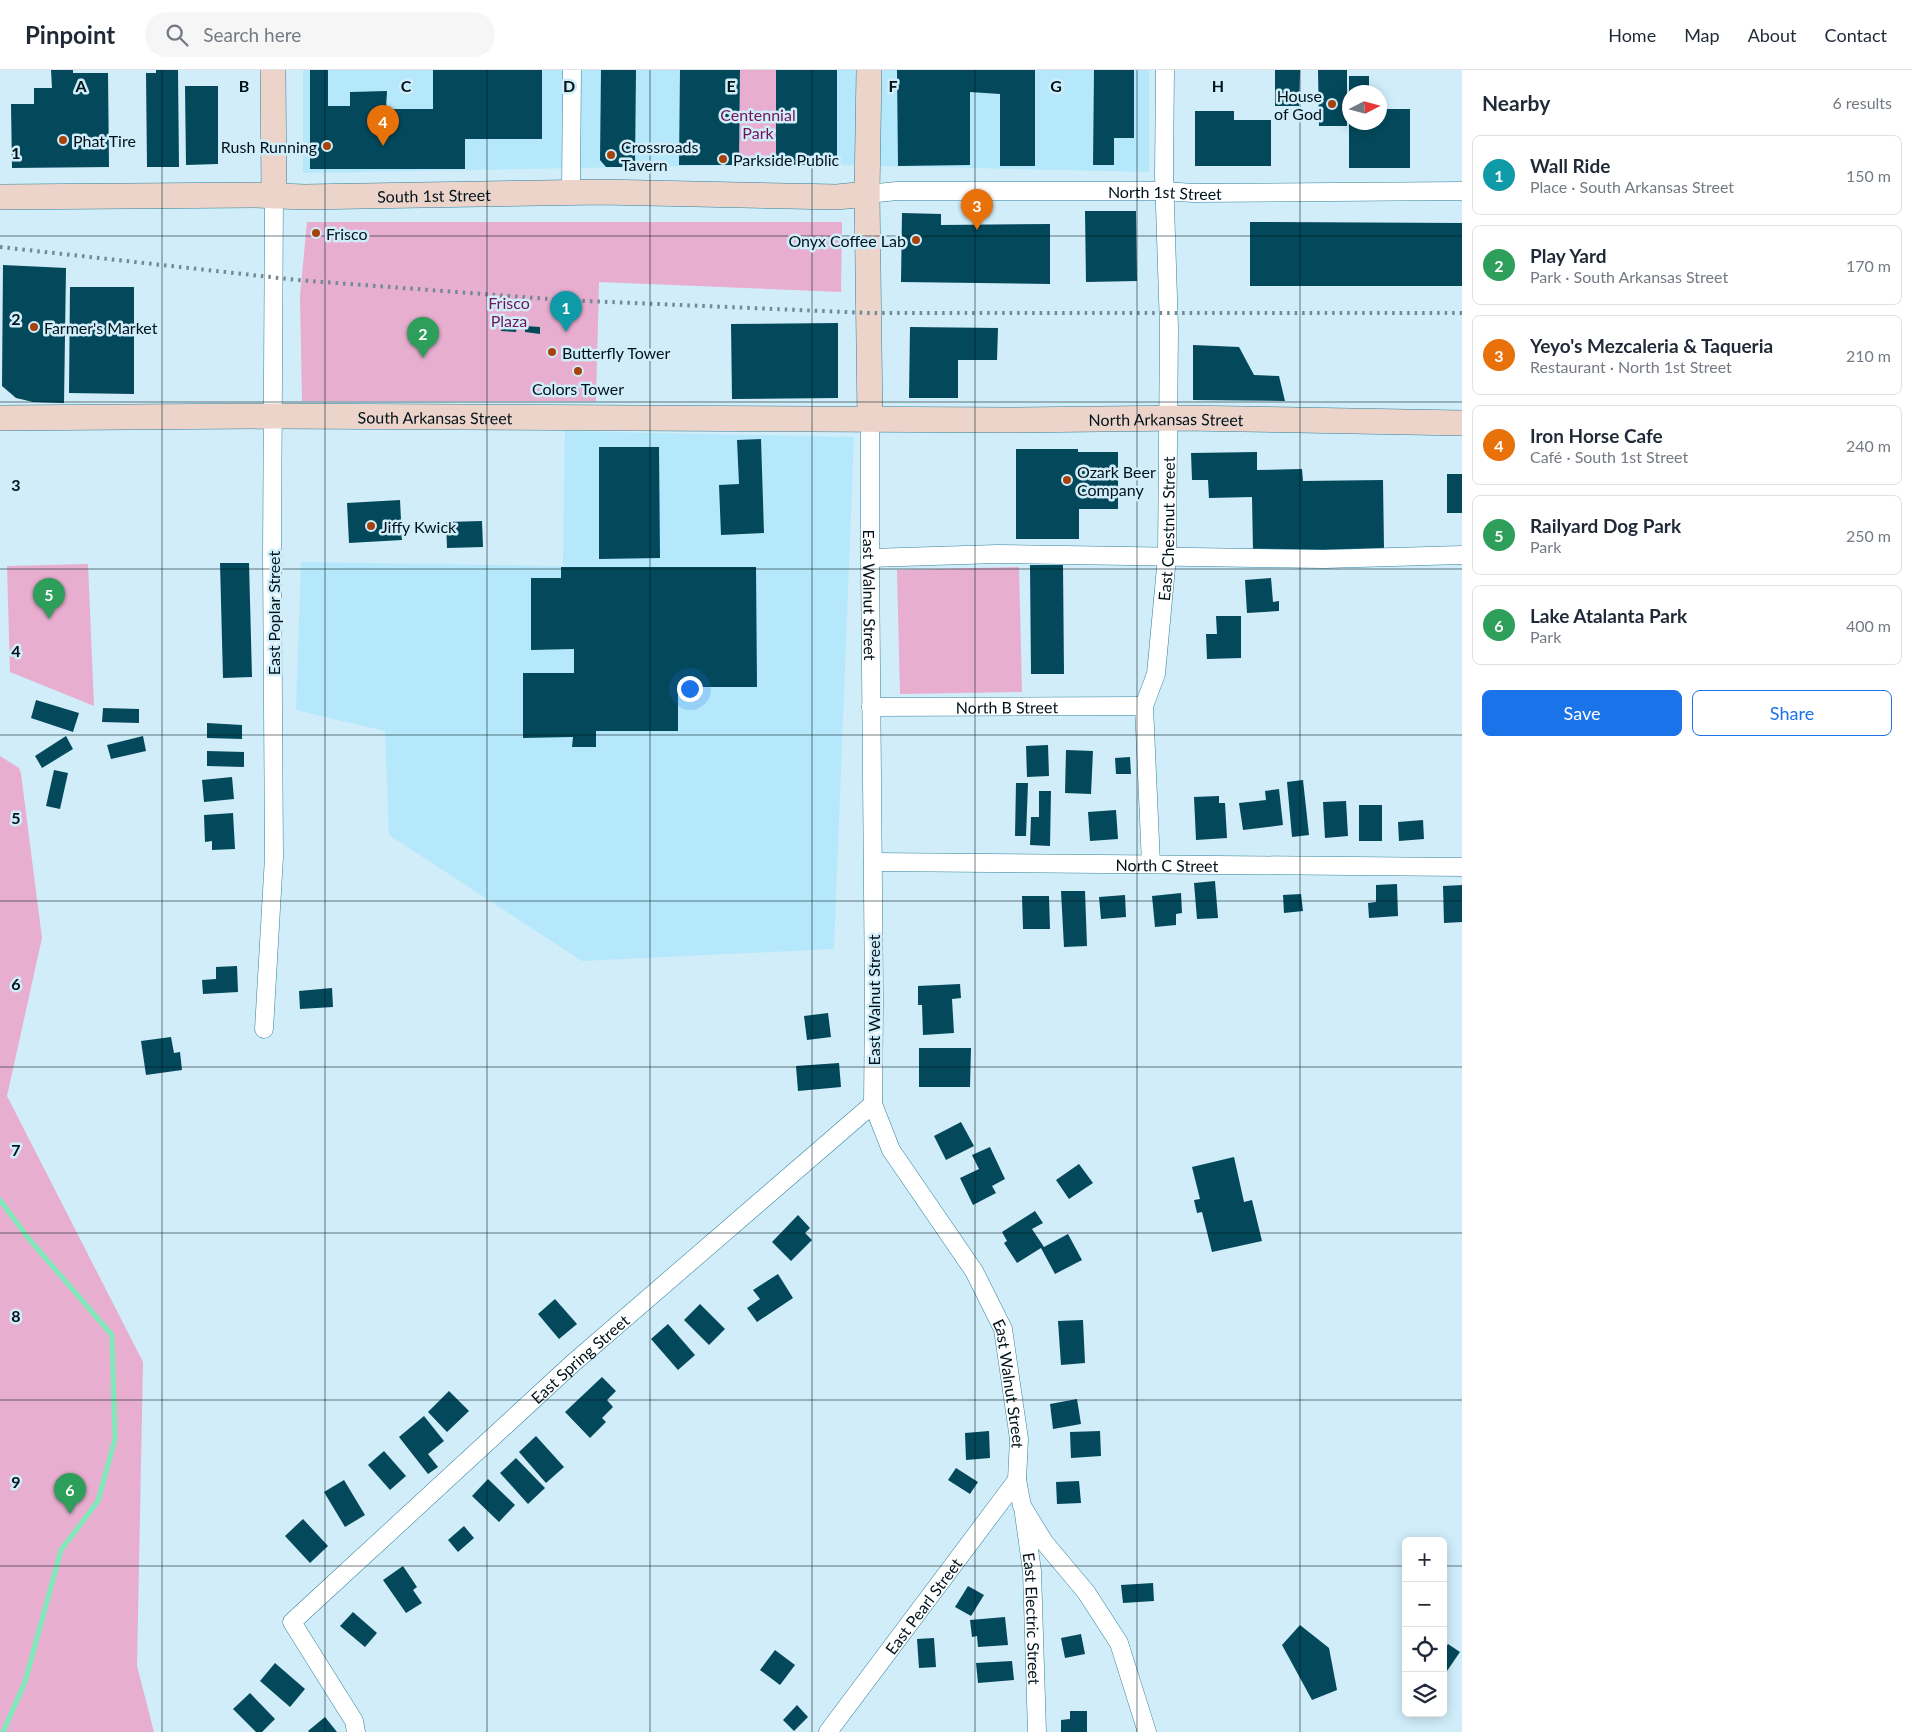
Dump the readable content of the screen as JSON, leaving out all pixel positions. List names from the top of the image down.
{
  "streets": {
    "street": [
      "North 1st Street",
      "South 1st Street",
      "South Arkansas Street",
      "North Arkansas Street",
      "East Chestnut Street",
      "East Walnut Street",
      "East Poplar Street",
      "North B Street",
      "North C Street",
      "East Spring Street",
      "East Pearl Street",
      "East Electric Street"
    ]
  },
  "crossings": [
    ["North 1st Street", "South 1st Street"],
    ["North 1st Street", "East Chestnut Street"],
    ["North 1st Street", "East Walnut Street"],
    ["South 1st Street", "East Walnut Street"],
    ["South 1st Street", "East Poplar Street"],
    ["South Arkansas Street", "North Arkansas Street"],
    ["South Arkansas Street", "East Walnut Street"],
    ["South Arkansas Street", "East Poplar Street"],
    ["North Arkansas Street", "East Chestnut Street"],
    ["North Arkansas Street", "East Walnut Street"],
    ["East Chestnut Street", "North B Street"],
    ["East Chestnut Street", "North C Street"],
    ["East Walnut Street", "North B Street"],
    ["East Walnut Street", "North C Street"],
    ["East Walnut Street", "East Spring Street"],
    ["East Walnut Street", "East Pearl Street"],
    ["East Walnut Street", "East Electric Street"]
  ],
  "parks": ["Centennial Park", "Frisco Plaza"],
  "places": [
    "House of God",
    "Phat Tire",
    "Rush Running",
    "Crossroads Tavern",
    "Parkside Public",
    "Frisco",
    "Onyx Coffee Lab",
    "Farmer's Market",
    "Butterfly Tower",
    "Colors Tower",
    "Ozark Beer Company",
    "Jiffy Kwick"
  ],
  "north": "right",
  "page": {
    "header": "Pinpoint",
    "search": "Search here",
    "nav": [
      "Home",
      "Map",
      "About",
      "Contact"
    ],
    "heading": ["Nearby", "6 results"],
    "pins": [
      "4",
      "3",
      "1",
      "2",
      "5",
      "6"
    ],
    "list": [
      {
        "mark": "1",
        "name": "Wall Ride",
        "note": "Place · South Arkansas Street",
        "value": "150 m"
      },
      {
        "mark": "2",
        "name": "Play Yard",
        "note": "Park · South Arkansas Street",
        "value": "170 m"
      },
      {
        "mark": "3",
        "name": "Yeyo's Mezcaleria & Taqueria",
        "note": "Restaurant · North 1st Street",
        "value": "210 m"
      },
      {
        "mark": "4",
        "name": "Iron Horse Cafe",
        "note": "Café · South 1st Street",
        "value": "240 m"
      },
      {
        "mark": "5",
        "name": "Railyard Dog Park",
        "note": "Park",
        "value": "250 m"
      },
      {
        "mark": "6",
        "name": "Lake Atalanta Park",
        "note": "Park",
        "value": "400 m"
      }
    ],
    "buttons": ["Save", "Share"],
    "map_buttons": ["+", "−"]
  },
  "grid": {
    "columns": [
      "A",
      "B",
      "C",
      "D",
      "E",
      "F",
      "G",
      "H"
    ],
    "rows": [
      "1",
      "2",
      "3",
      "4",
      "5",
      "6",
      "7",
      "8",
      "9"
    ]
  }
}
